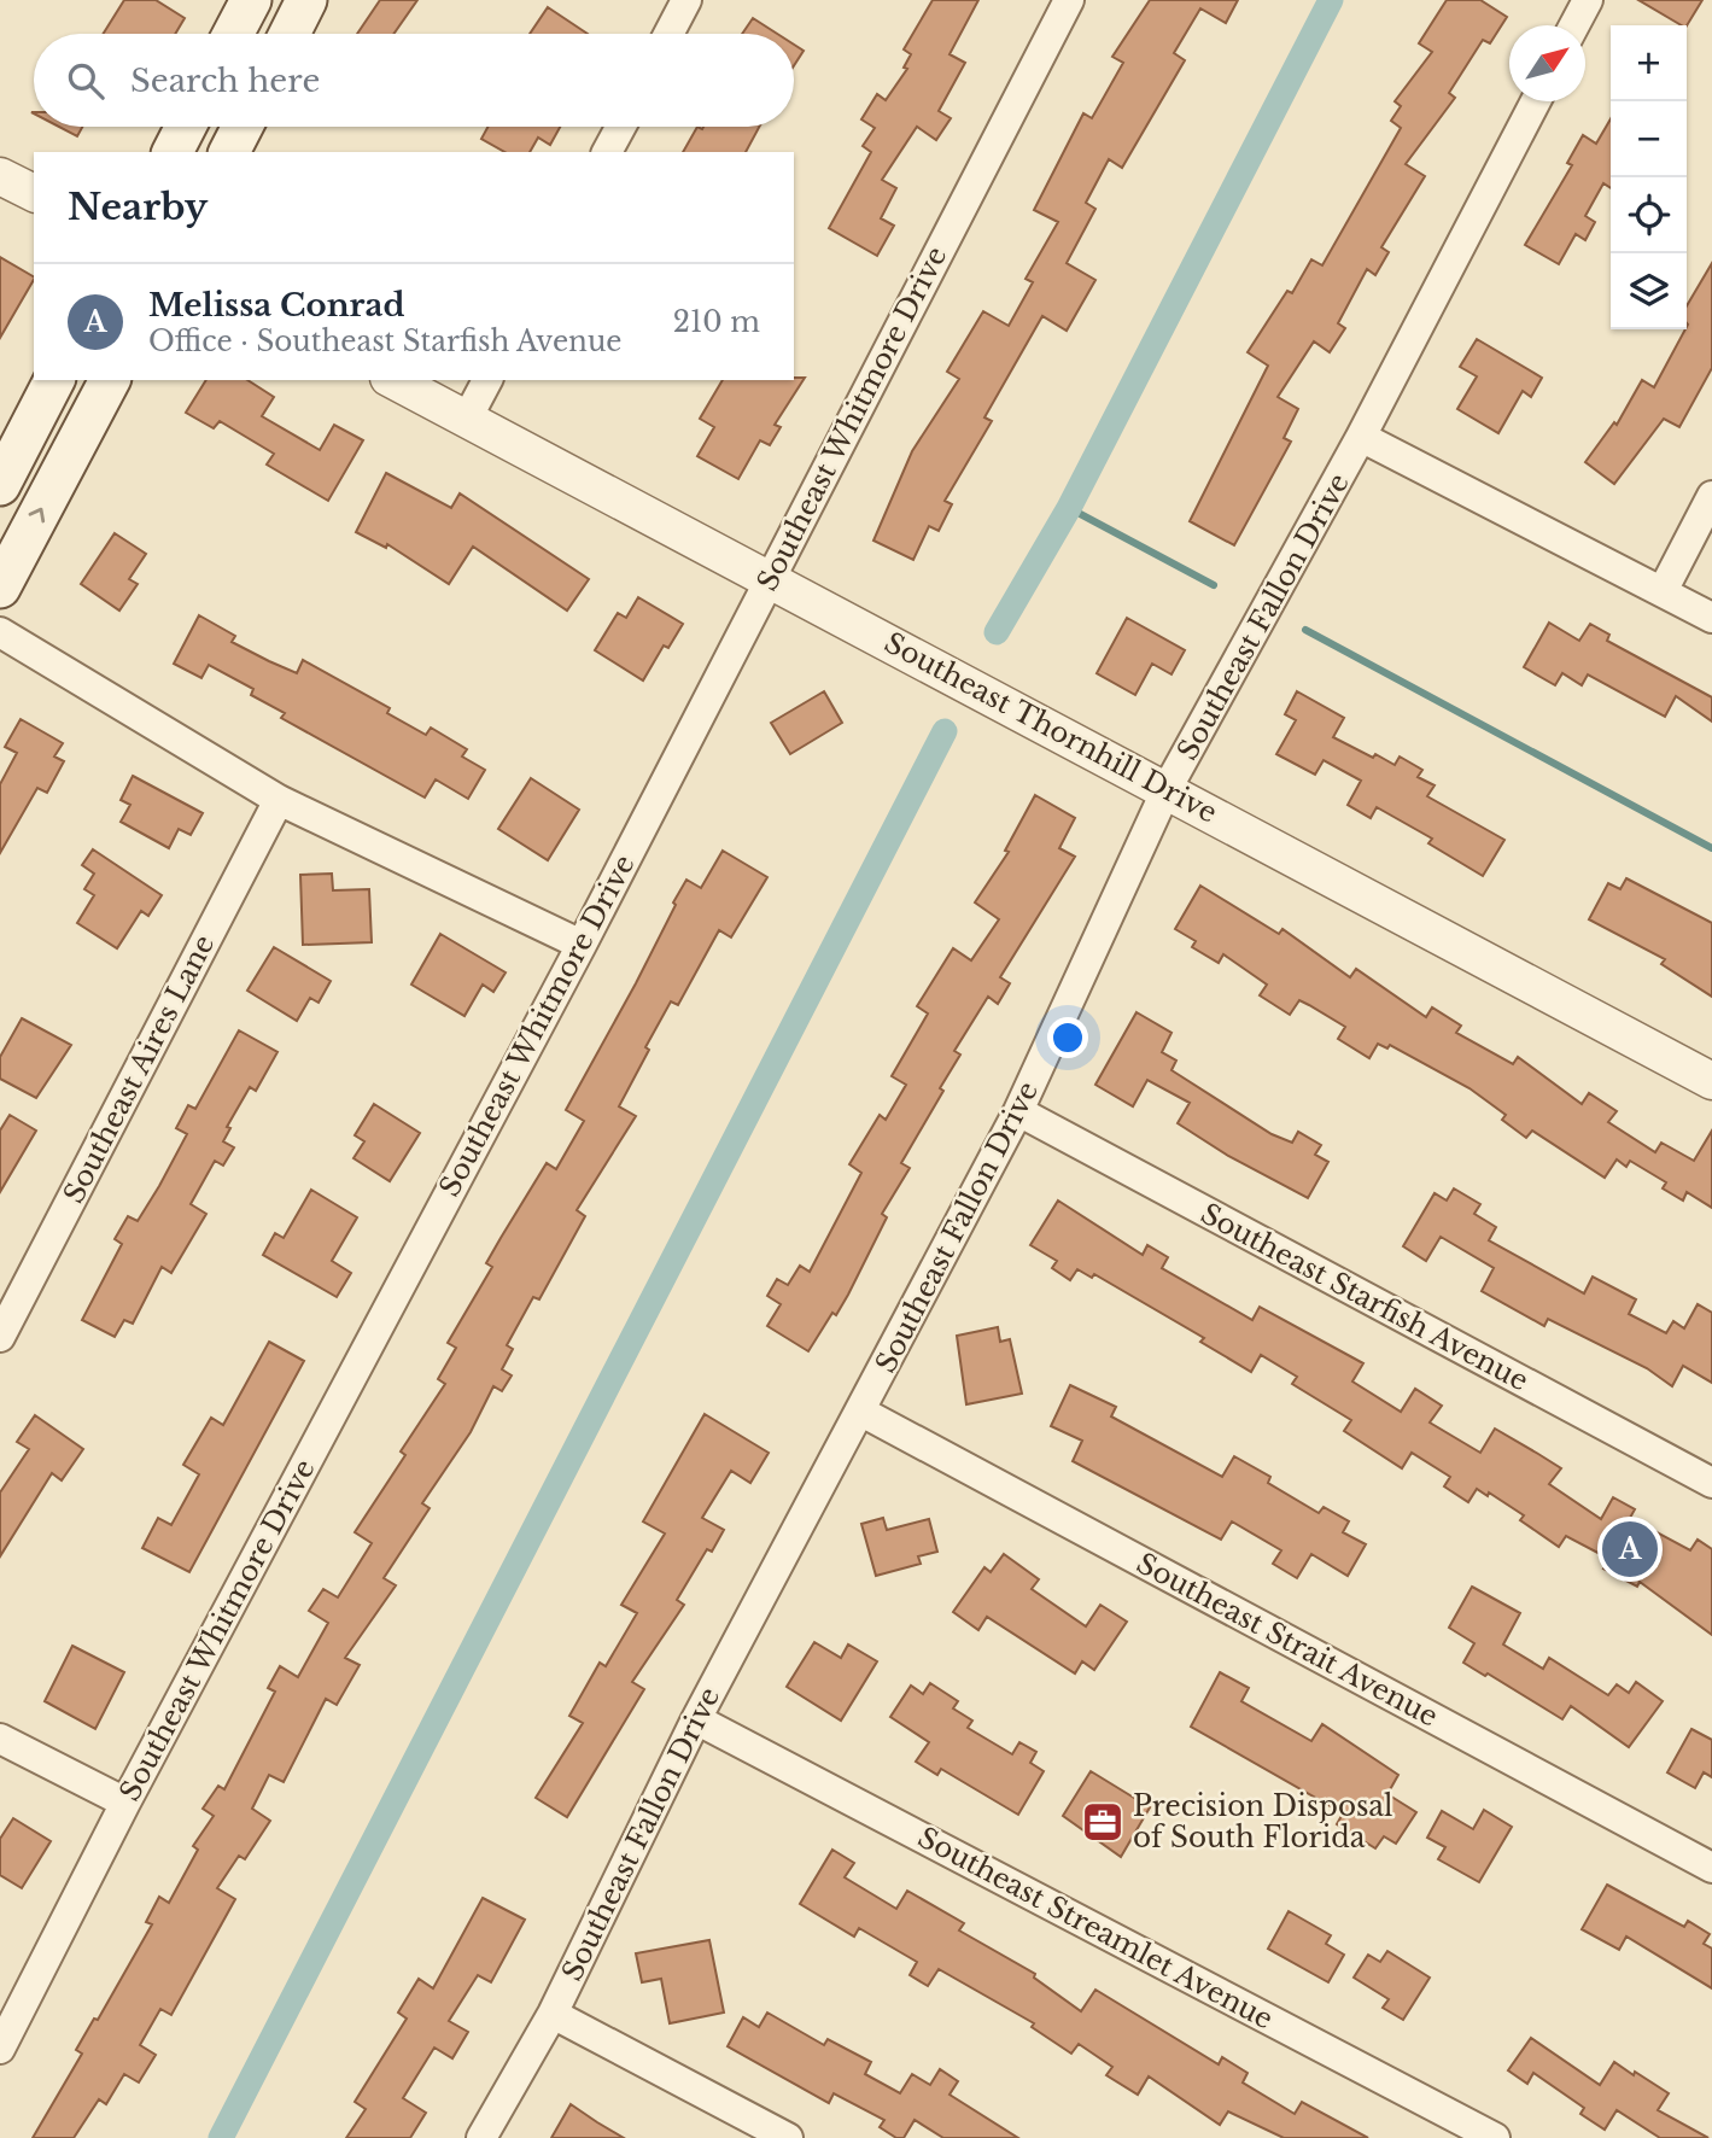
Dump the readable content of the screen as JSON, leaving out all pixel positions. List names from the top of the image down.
{
  "streets": {
    "street": [
      "Southeast Whitmore Drive",
      "Southeast Fallon Drive",
      "Southeast Thornhill Drive",
      "Southeast Aires Lane",
      "Southeast Starfish Avenue",
      "Southeast Strait Avenue",
      "Southeast Streamlet Avenue"
    ]
  },
  "crossings": [
    ["Southeast Whitmore Drive", "Southeast Thornhill Drive"],
    ["Southeast Fallon Drive", "Southeast Thornhill Drive"],
    ["Southeast Fallon Drive", "Southeast Starfish Avenue"],
    ["Southeast Fallon Drive", "Southeast Strait Avenue"],
    ["Southeast Fallon Drive", "Southeast Streamlet Avenue"]
  ],
  "places": {
    "office": ["Precision Disposal of South Florida"]
  },
  "north": "top right",
  "page": {
    "map_buttons": ["+", "−"],
    "search": "Search here",
    "heading": "Nearby",
    "list": [
      {
        "mark": "A",
        "name": "Melissa Conrad",
        "note": "Office · Southeast Starfish Avenue",
        "value": "210 m"
      }
    ],
    "pins": "A"
  }
}
